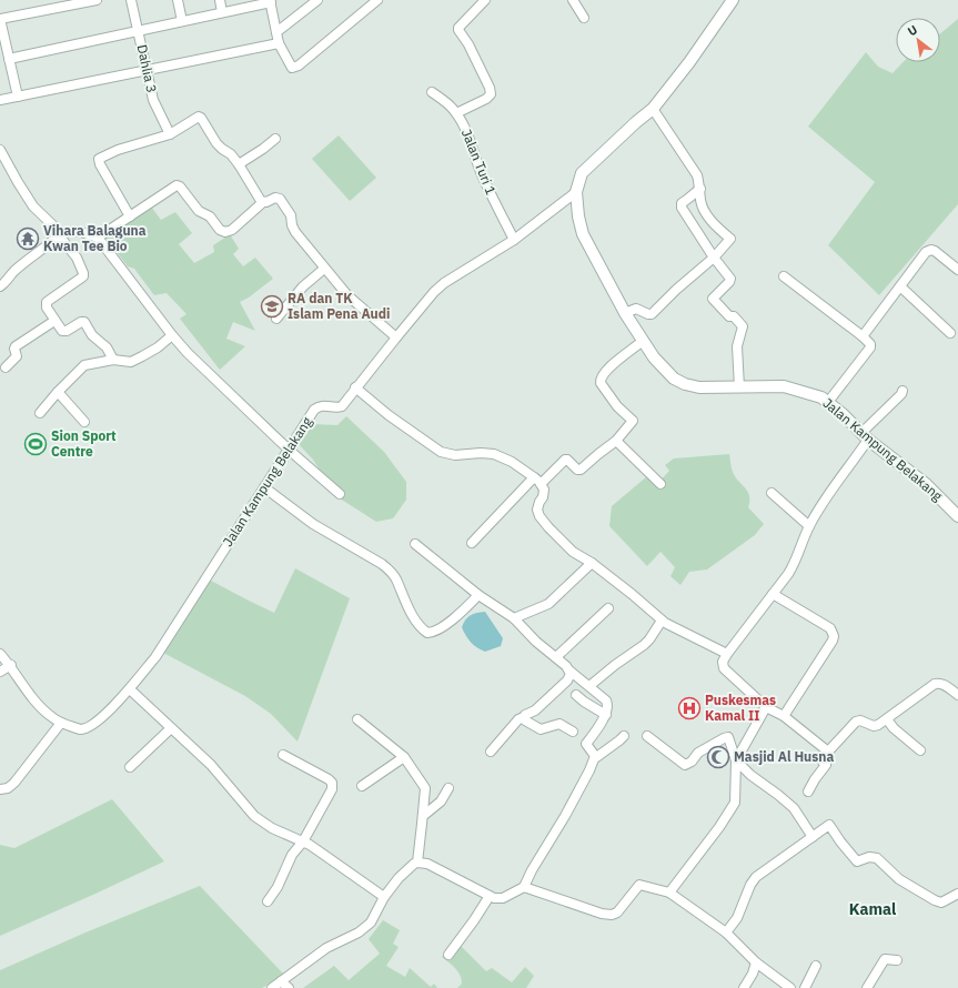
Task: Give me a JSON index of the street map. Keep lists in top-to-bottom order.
{
  "streets": {
    "street": ["Dahlia 3", "Jalan Turi 1", "Jalan Kampung Belakang"]
  },
  "crossings": [
    ["Jalan Turi 1", "Jalan Kampung Belakang"]
  ],
  "districts": ["Kamal"],
  "places": {
    "temple": ["Vihara Balaguna Kwan Tee Bio"],
    "school or university": ["RA dan TK Islam Pena Audi"],
    "sports": ["Sion Sport Centre"],
    "hospital": ["Puskesmas Kamal II"],
    "mosque": ["Masjid Al Husna"]
  },
  "north": "top left"
}
